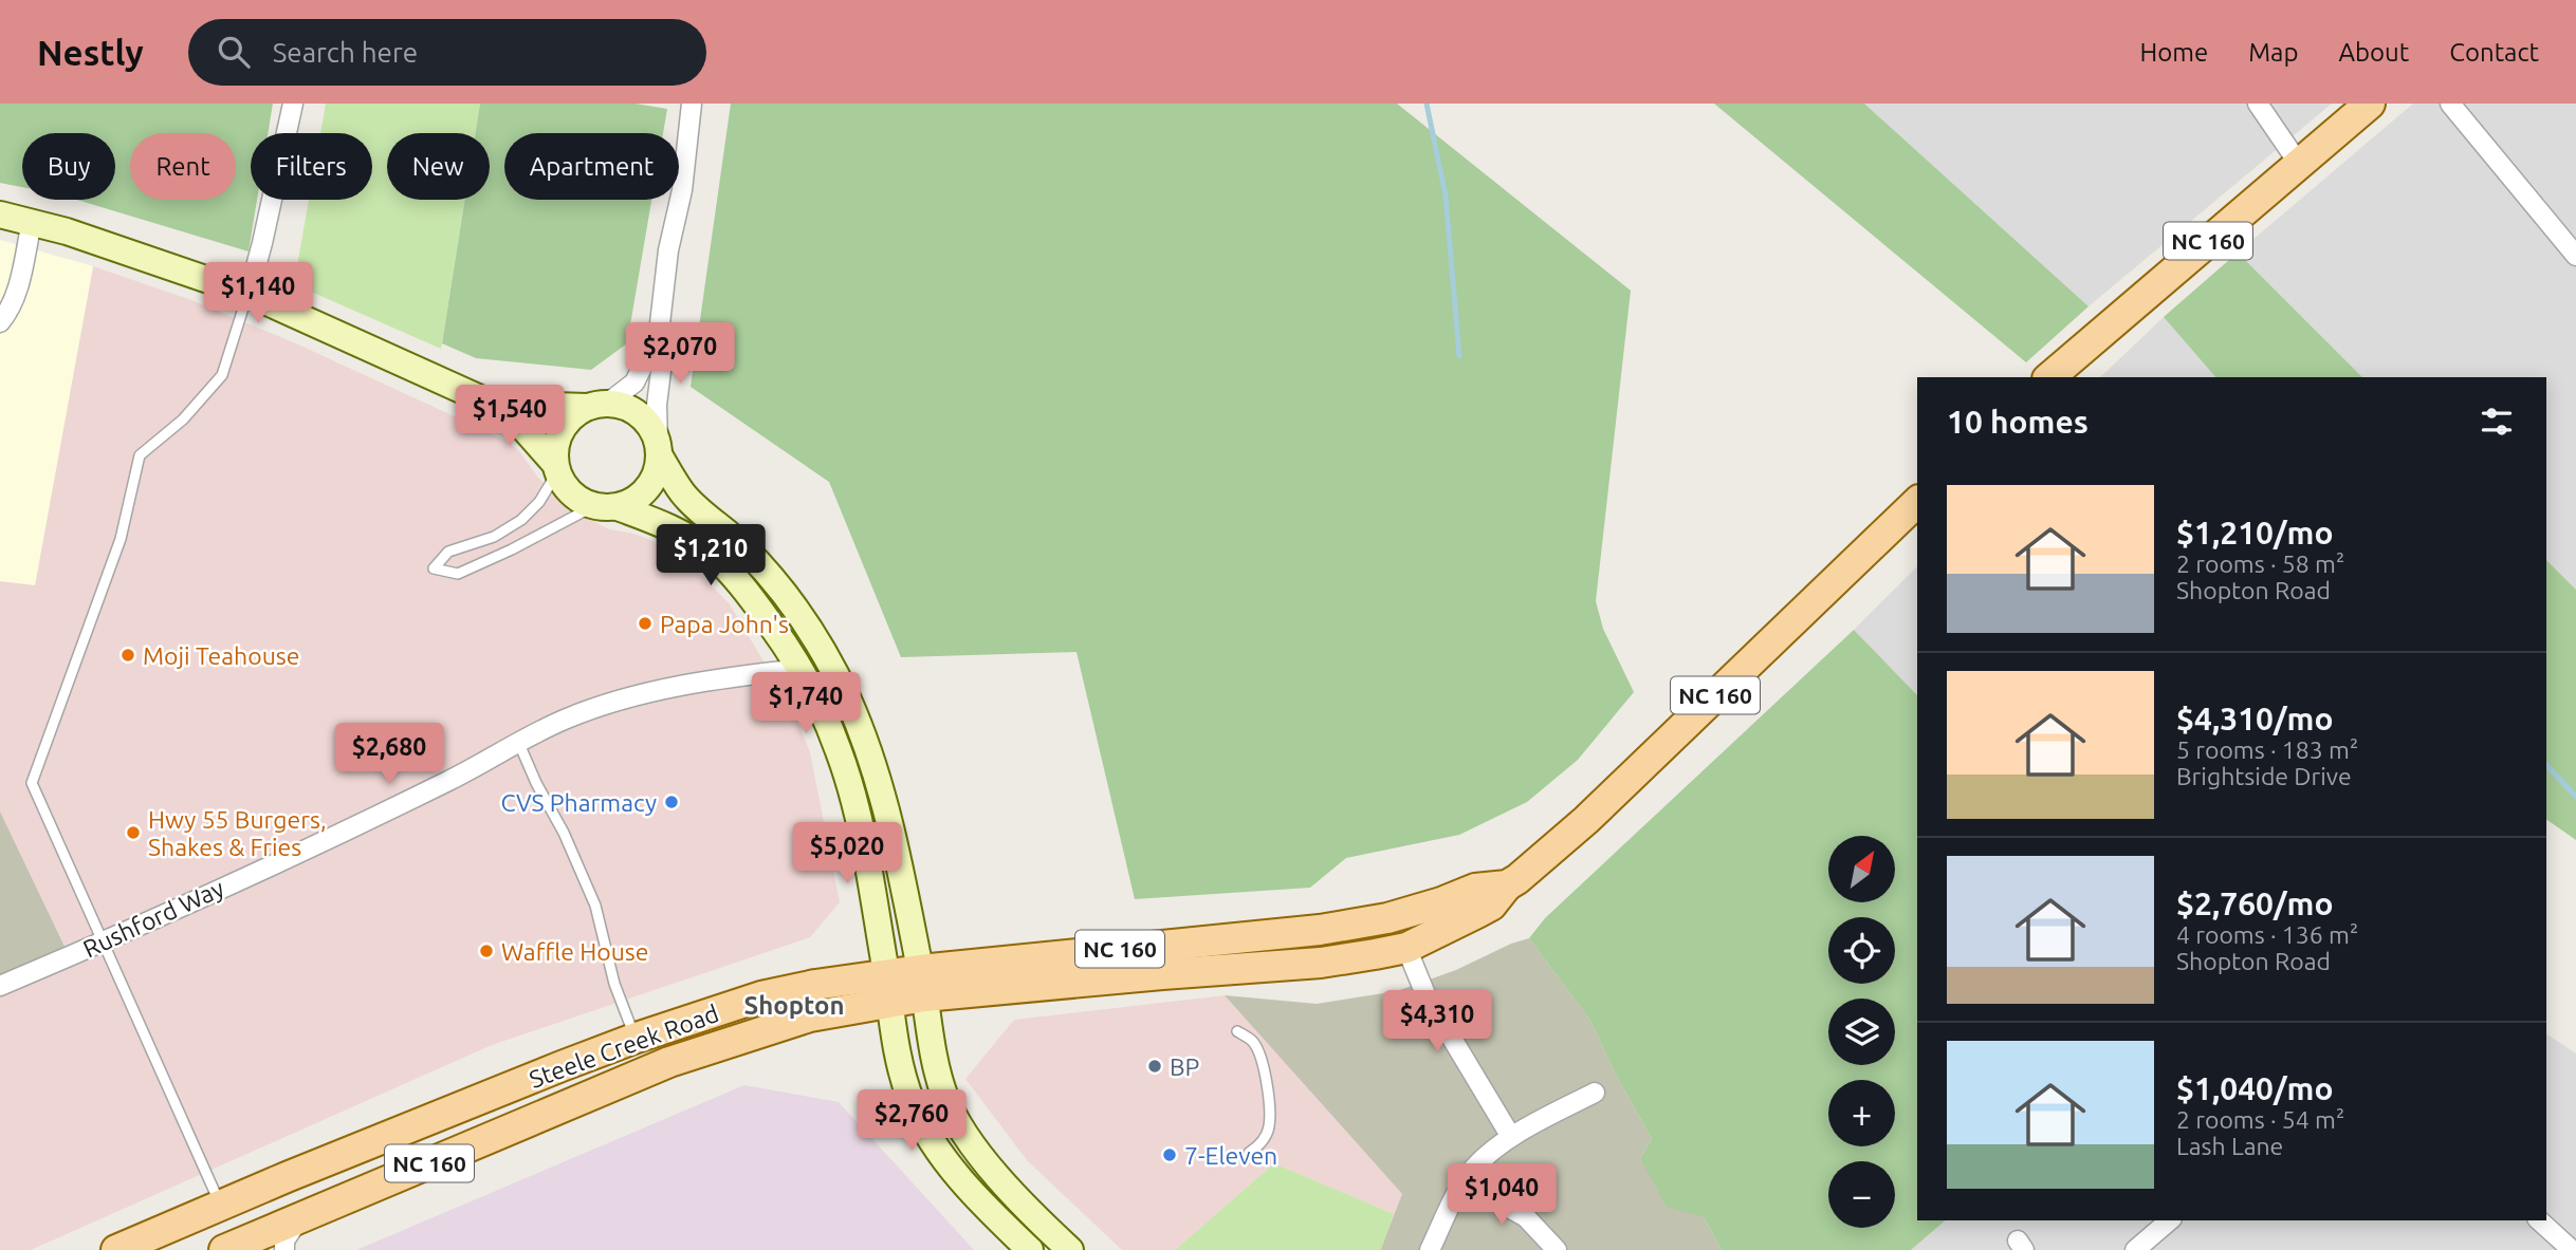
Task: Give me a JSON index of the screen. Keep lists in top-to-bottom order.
{
  "streets": {
    "main road": ["NC 160", "Steele Creek Road"],
    "street": ["Rushford Way"]
  },
  "districts": ["Shopton"],
  "places": [
    "Papa John's",
    "Moji Teahouse",
    "CVS Pharmacy",
    "Hwy 55 Burgers, Shakes & Fries",
    "Waffle House",
    "BP",
    "7-Eleven"
  ],
  "north": "top right",
  "page": {
    "header": "Nestly",
    "search": "Search here",
    "nav": [
      "Home",
      "Map",
      "About",
      "Contact"
    ],
    "chip": [
      "Buy",
      "Rent",
      "Filters",
      "New",
      "Apartment"
    ],
    "price": [
      "$1,140",
      "$2,070",
      "$1,540",
      "$1,210",
      "$1,740",
      "$2,680",
      "$5,020",
      "$4,310",
      "$2,760",
      "$1,040"
    ],
    "heading": "10 homes",
    "list": [
      {
        "name": "$1,210/mo",
        "note": "2 rooms · 58 m² · Shopton Road"
      },
      {
        "name": "$4,310/mo",
        "note": "5 rooms · 183 m² · Brightside Drive"
      },
      {
        "name": "$2,760/mo",
        "note": "4 rooms · 136 m² · Shopton Road"
      },
      {
        "name": "$1,040/mo",
        "note": "2 rooms · 54 m² · Lash Lane"
      }
    ],
    "map_buttons": ["+", "−"]
  }
}
